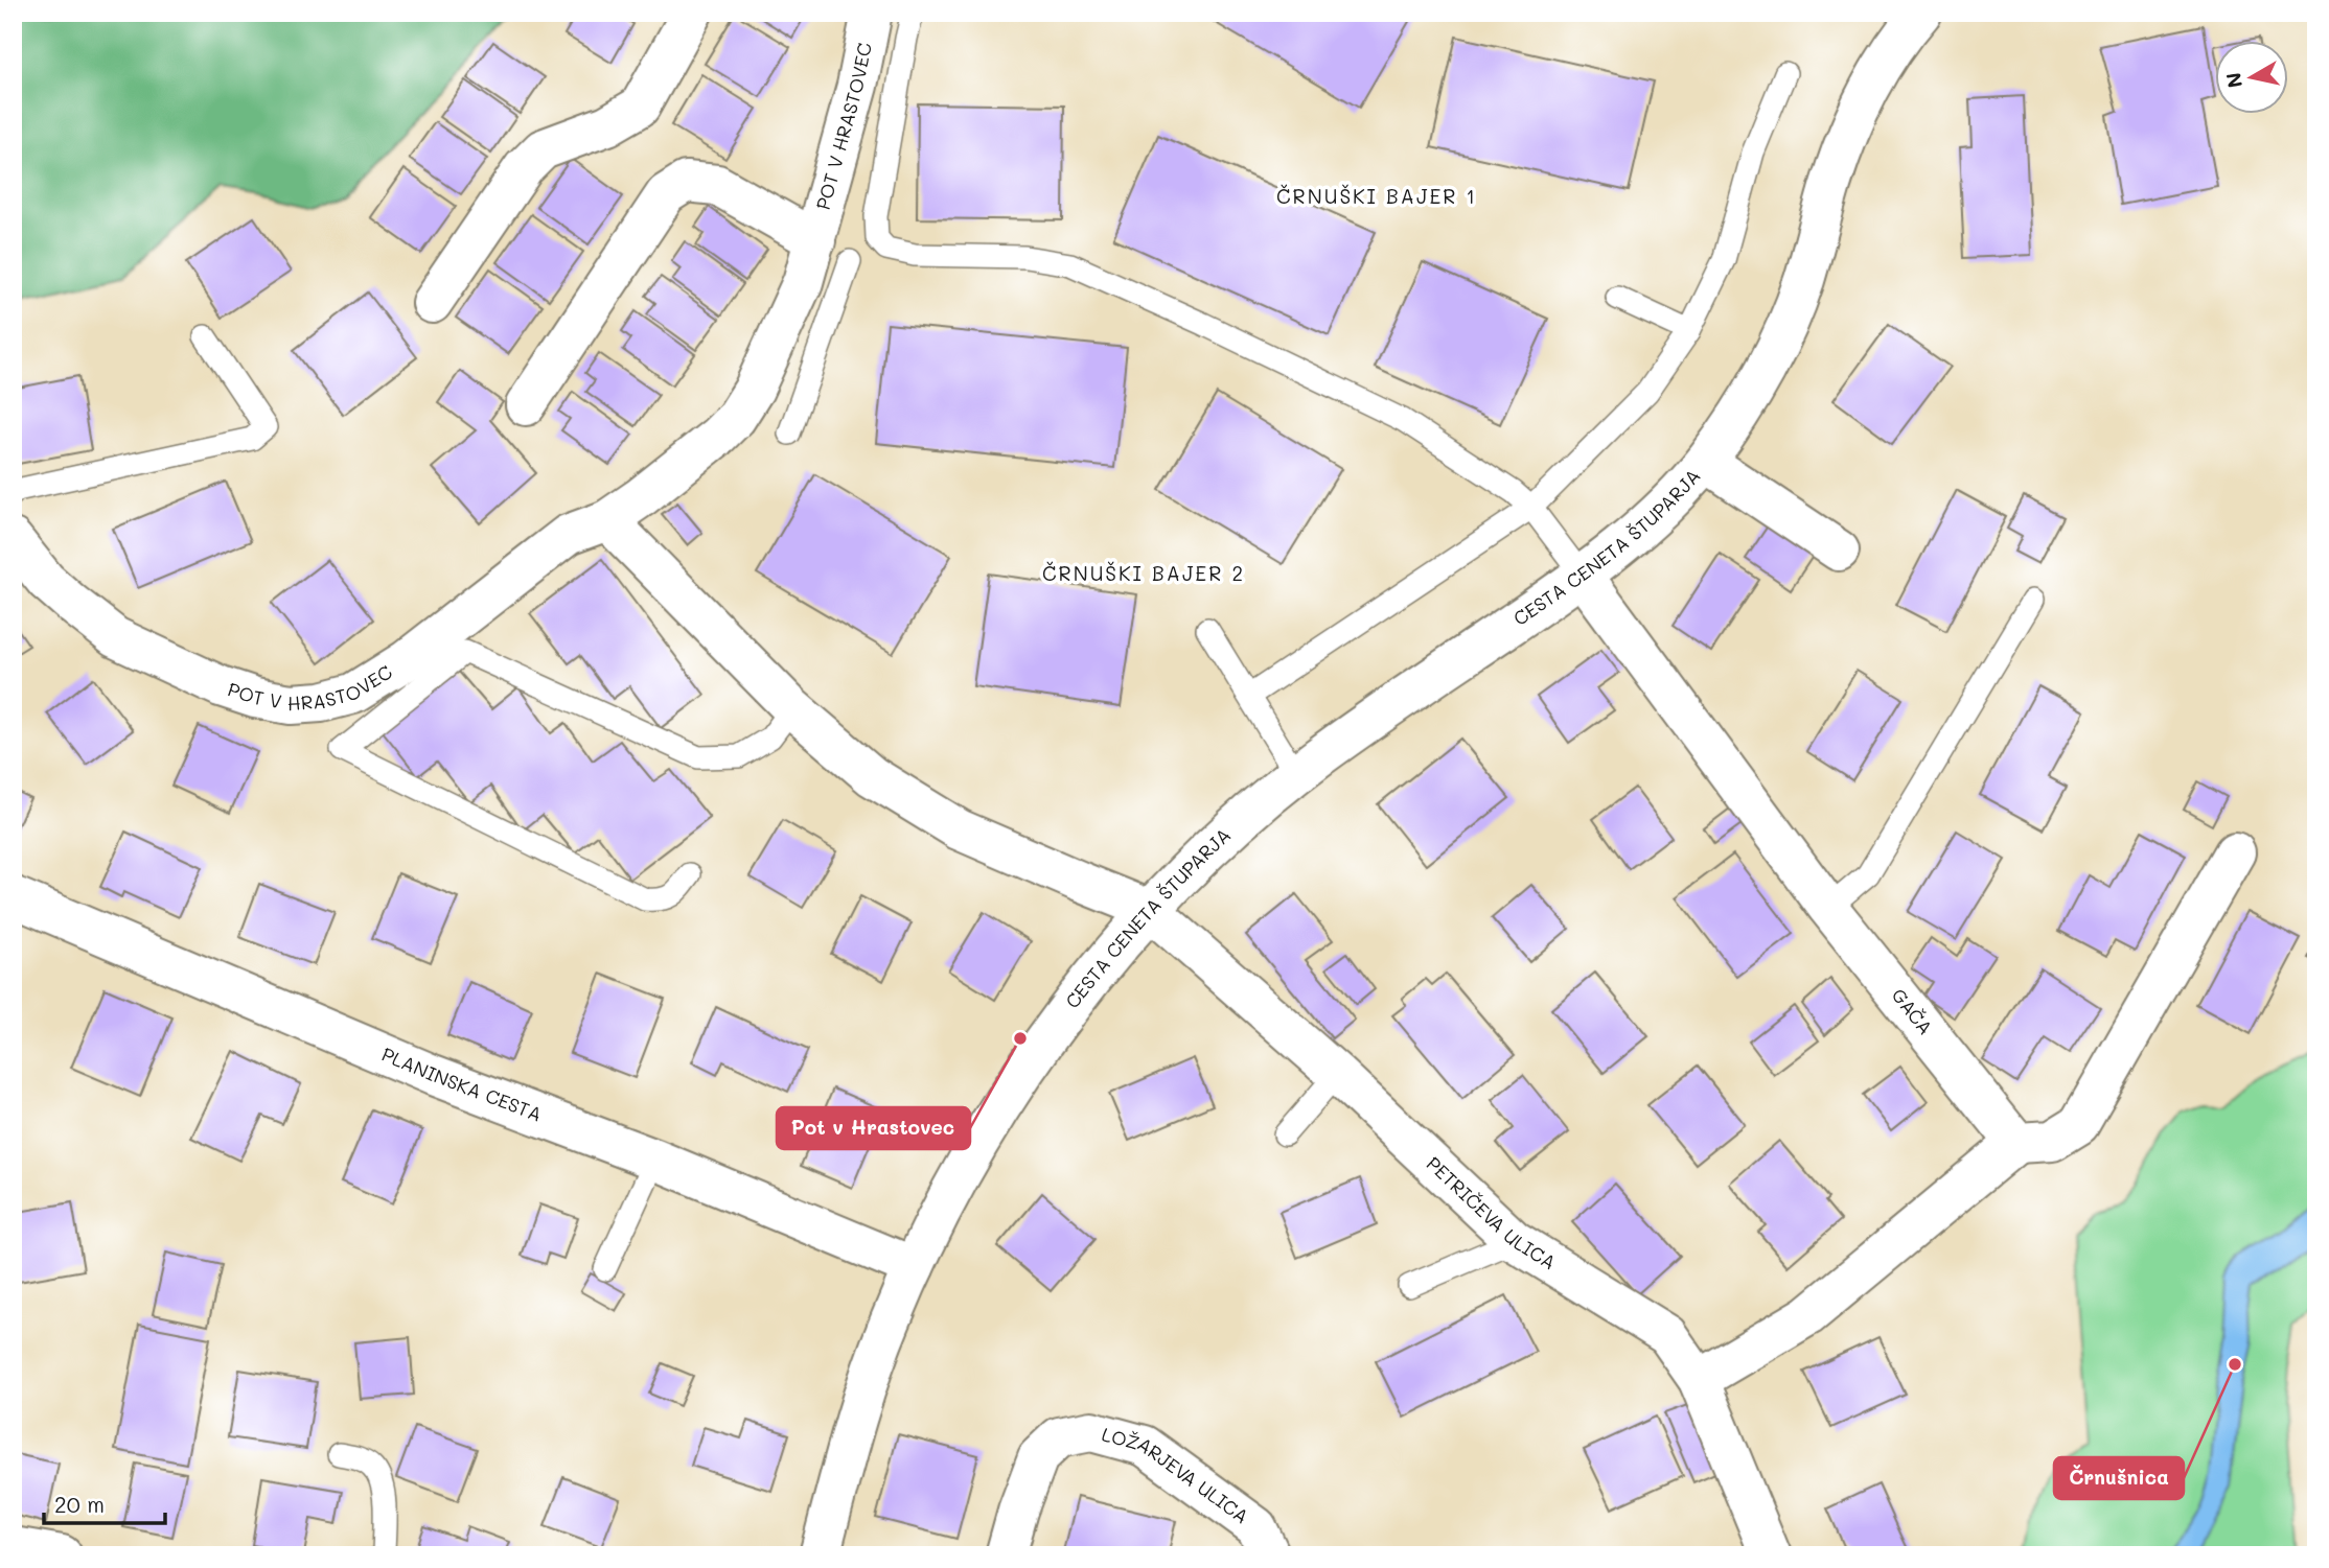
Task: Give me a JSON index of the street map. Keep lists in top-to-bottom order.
{
  "streets": {
    "street": [
      "POT V HRASTOVEC",
      "CESTA CENETA ŠTUPARJA",
      "GAČA",
      "PLANINSKA CESTA",
      "PETRIČEVA ULICA",
      "LOŽARJEVA ULICA"
    ]
  },
  "crossings": [
    ["CESTA CENETA ŠTUPARJA", "GAČA"],
    ["CESTA CENETA ŠTUPARJA", "PLANINSKA CESTA"],
    ["CESTA CENETA ŠTUPARJA", "PETRIČEVA ULICA"]
  ],
  "districts": ["ČRNUŠKI BAJER 1", "ČRNUŠKI BAJER 2"],
  "places": ["Pot v Hrastovec", "Črnušnica"],
  "scale_bar": "20 m",
  "north": "left"
}
